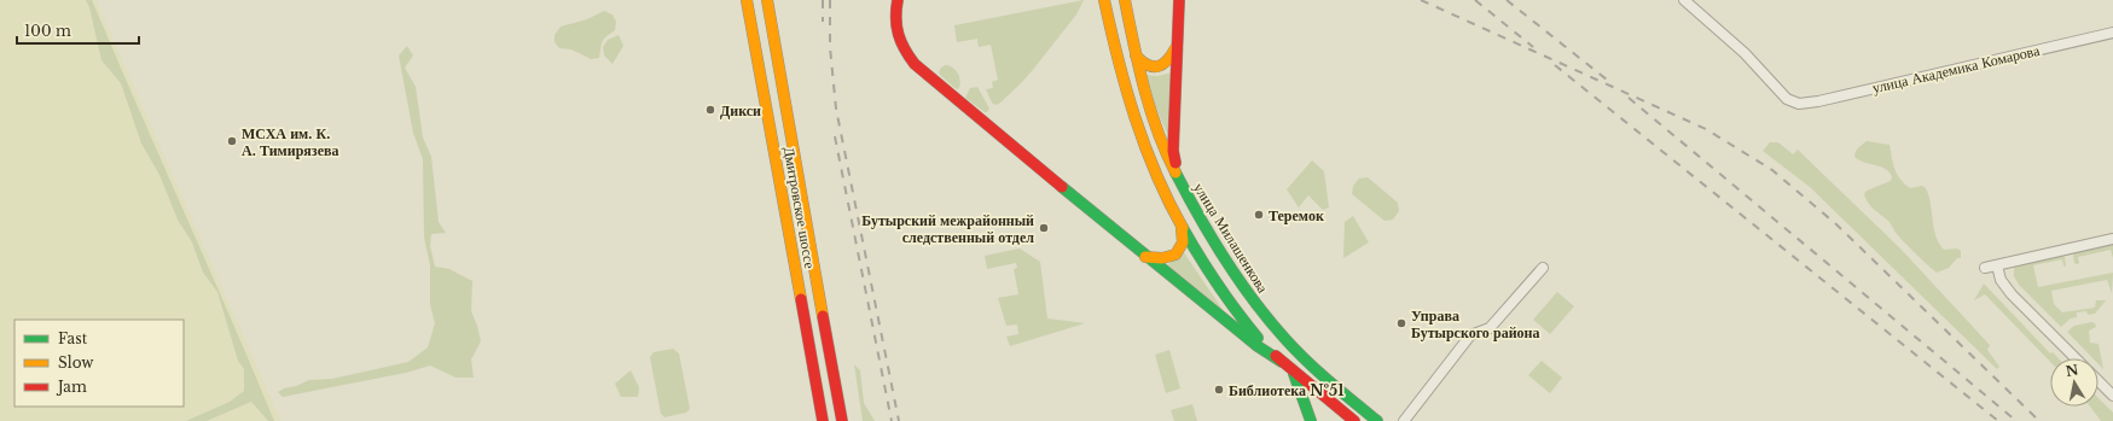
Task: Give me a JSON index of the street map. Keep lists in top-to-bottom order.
{
  "streets": {
    "main road": ["Дмитровское шоссе", "улица Милашенкова"],
    "street": ["улица Академика Комарова"]
  },
  "places": [
    "Дикси",
    "МСХА им. К. А. Тимирязева",
    "Теремок",
    "Бутырский межрайонный следственный отдел",
    "Управа Бутырского района",
    "Библиотека №51"
  ],
  "legend": ["Fast", "Slow", "Jam"],
  "scale_bar": "100 m",
  "north": "top"
}
